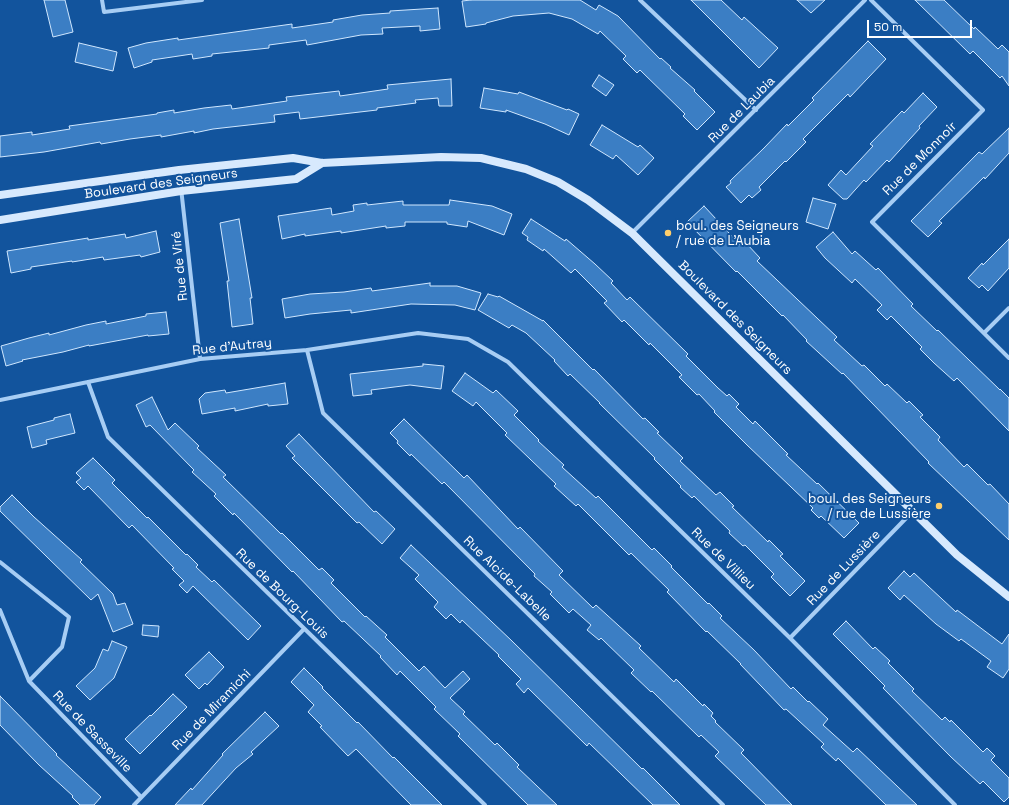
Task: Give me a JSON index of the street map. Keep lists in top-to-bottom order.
{
  "streets": {
    "street": [
      "Rue de Laubia",
      "Rue de Monnoir",
      "Boulevard des Seigneurs",
      "Rue de Viré",
      "Rue d'Autray",
      "Rue de Villieu",
      "Rue de Lussière",
      "Rue Alcide-Labelle",
      "Rue de Bourg-Louis",
      "Rue de Miramichi",
      "Rue de Sasseville"
    ]
  },
  "crossings": [
    ["Rue de Laubia", "Boulevard des Seigneurs"],
    ["Boulevard des Seigneurs", "Rue de Viré"],
    ["Boulevard des Seigneurs", "Rue de Lussière"],
    ["Rue de Viré", "Rue d'Autray"],
    ["Rue d'Autray", "Rue de Villieu"],
    ["Rue d'Autray", "Rue Alcide-Labelle"],
    ["Rue d'Autray", "Rue de Bourg-Louis"],
    ["Rue de Villieu", "Rue de Lussière"],
    ["Rue de Bourg-Louis", "Rue de Miramichi"],
    ["Rue de Miramichi", "Rue de Sasseville"]
  ],
  "places": ["boul. des Seigneurs / rue de L'Aubia", "boul. des Seigneurs / rue de Lussière"],
  "scale_bar": "50 m"
}
